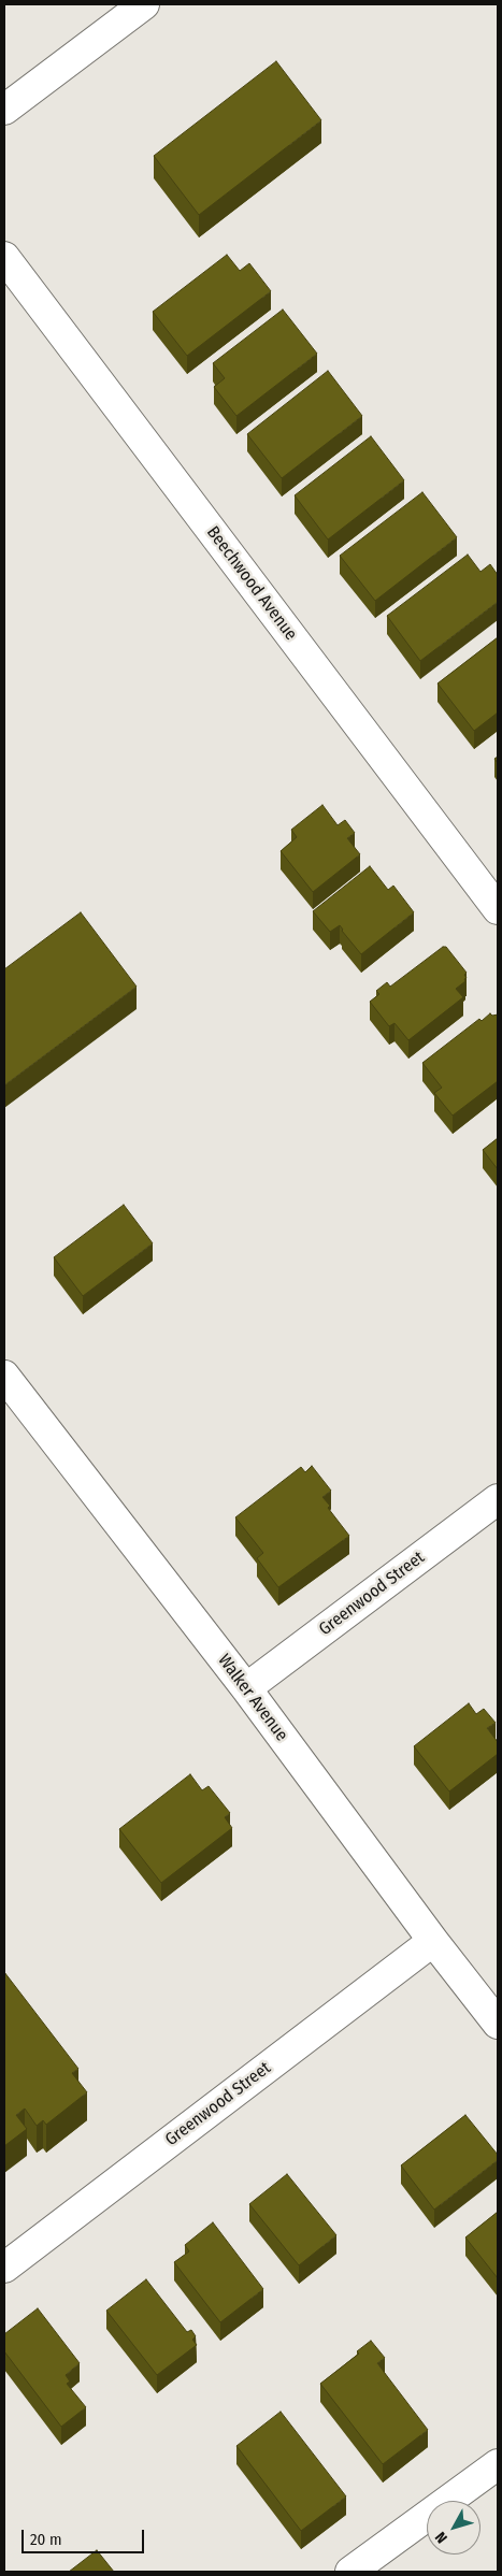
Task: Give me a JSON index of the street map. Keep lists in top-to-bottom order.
{
  "streets": {
    "street": ["Beechwood Avenue", "Greenwood Street", "Walker Avenue"]
  },
  "crossings": [
    ["Greenwood Street", "Walker Avenue"]
  ],
  "scale_bar": "20 m",
  "north": "bottom left"
}
